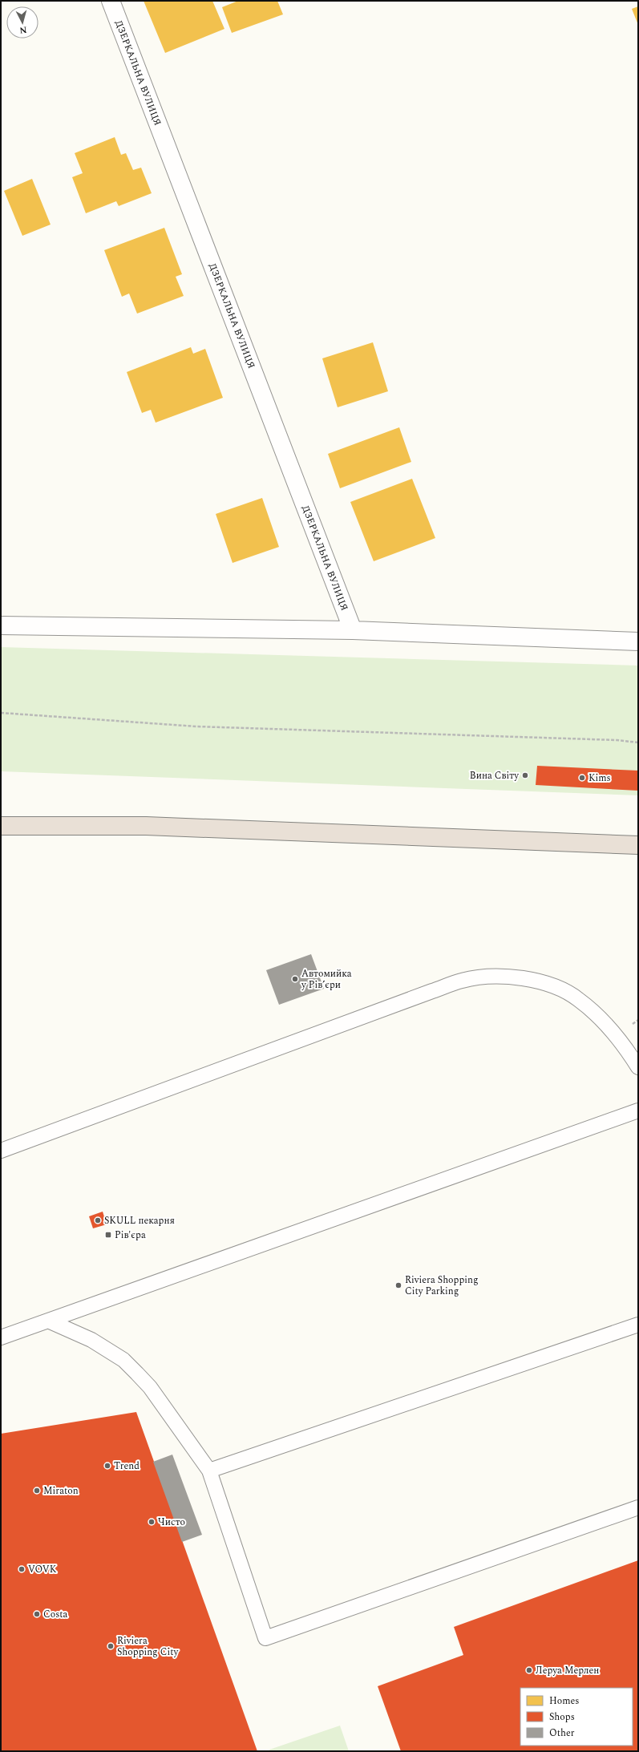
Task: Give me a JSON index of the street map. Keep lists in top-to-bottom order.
{
  "streets": {
    "street": ["ДЗЕРКАЛЬНА ВУЛИЦЯ"]
  },
  "places": {
    "other": [
      "Вина Світу",
      "Kims",
      "Автомийка у Рівʼєри",
      "SKULL пекарня",
      "Riviera Shopping City Parking",
      "Trend",
      "Miraton",
      "Чисто",
      "VOVK",
      "Costa",
      "Riviera Shopping City",
      "Леруа Мерлен"
    ],
    "transit": ["Рів'єра"]
  },
  "legend": ["Homes", "Shops", "Other"],
  "north": "bottom"
}
